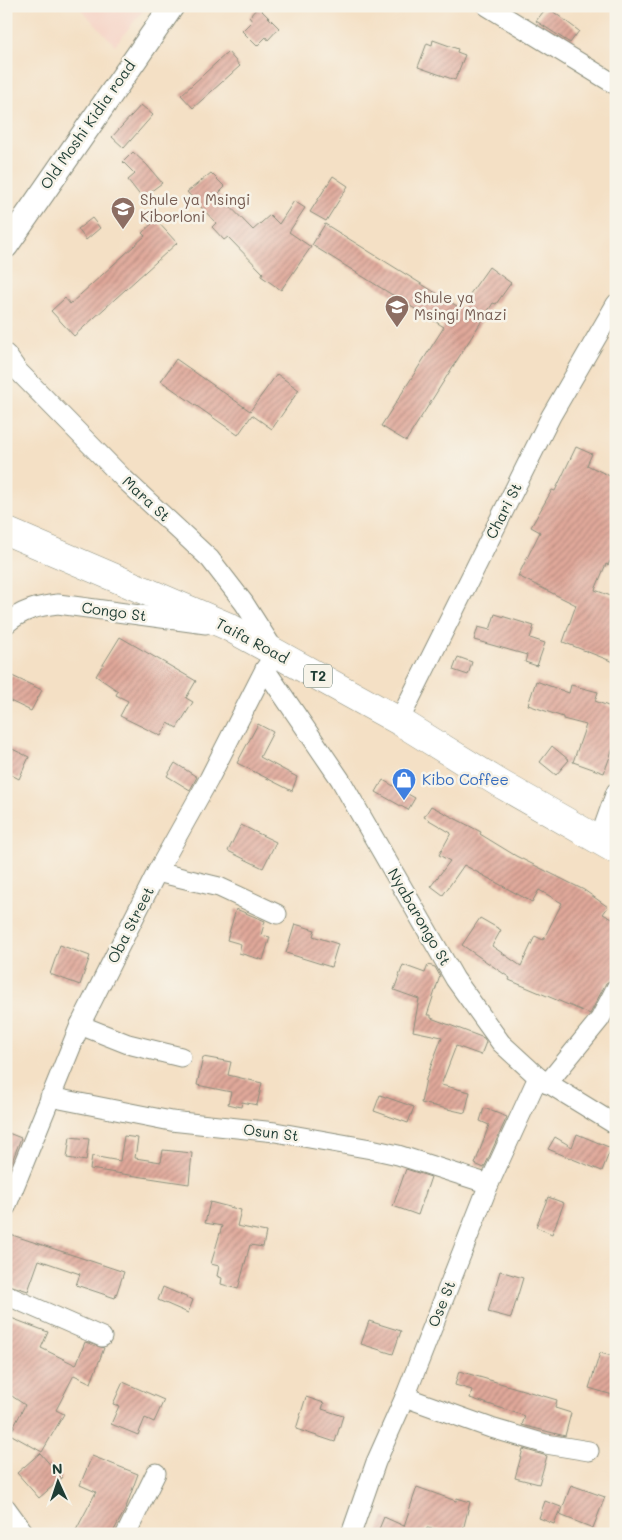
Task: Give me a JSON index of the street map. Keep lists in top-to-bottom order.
{
  "streets": {
    "highway": ["Taifa Road", "T2"],
    "street": [
      "Old Moshi Kidia road",
      "Mara St",
      "Chari St",
      "Congo St",
      "Nyabarongo St",
      "Oba Street",
      "Osun St",
      "Ose St"
    ]
  },
  "crossings": [
    ["Mara St", "Taifa Road"],
    ["Mara St", "Nyabarongo St"],
    ["Mara St", "Oba Street"],
    ["Chari St", "Taifa Road"],
    ["Congo St", "Taifa Road"],
    ["Taifa Road", "Nyabarongo St"],
    ["Taifa Road", "Oba Street"],
    ["Nyabarongo St", "Oba Street"],
    ["Nyabarongo St", "Ose St"],
    ["Oba Street", "Osun St"],
    ["Osun St", "Ose St"]
  ],
  "places": {
    "school or university": ["Shule ya Msingi Kiborloni", "Shule ya Msingi Mnazi"],
    "shop": ["Kibo Coffee"]
  },
  "north": "top"
}
